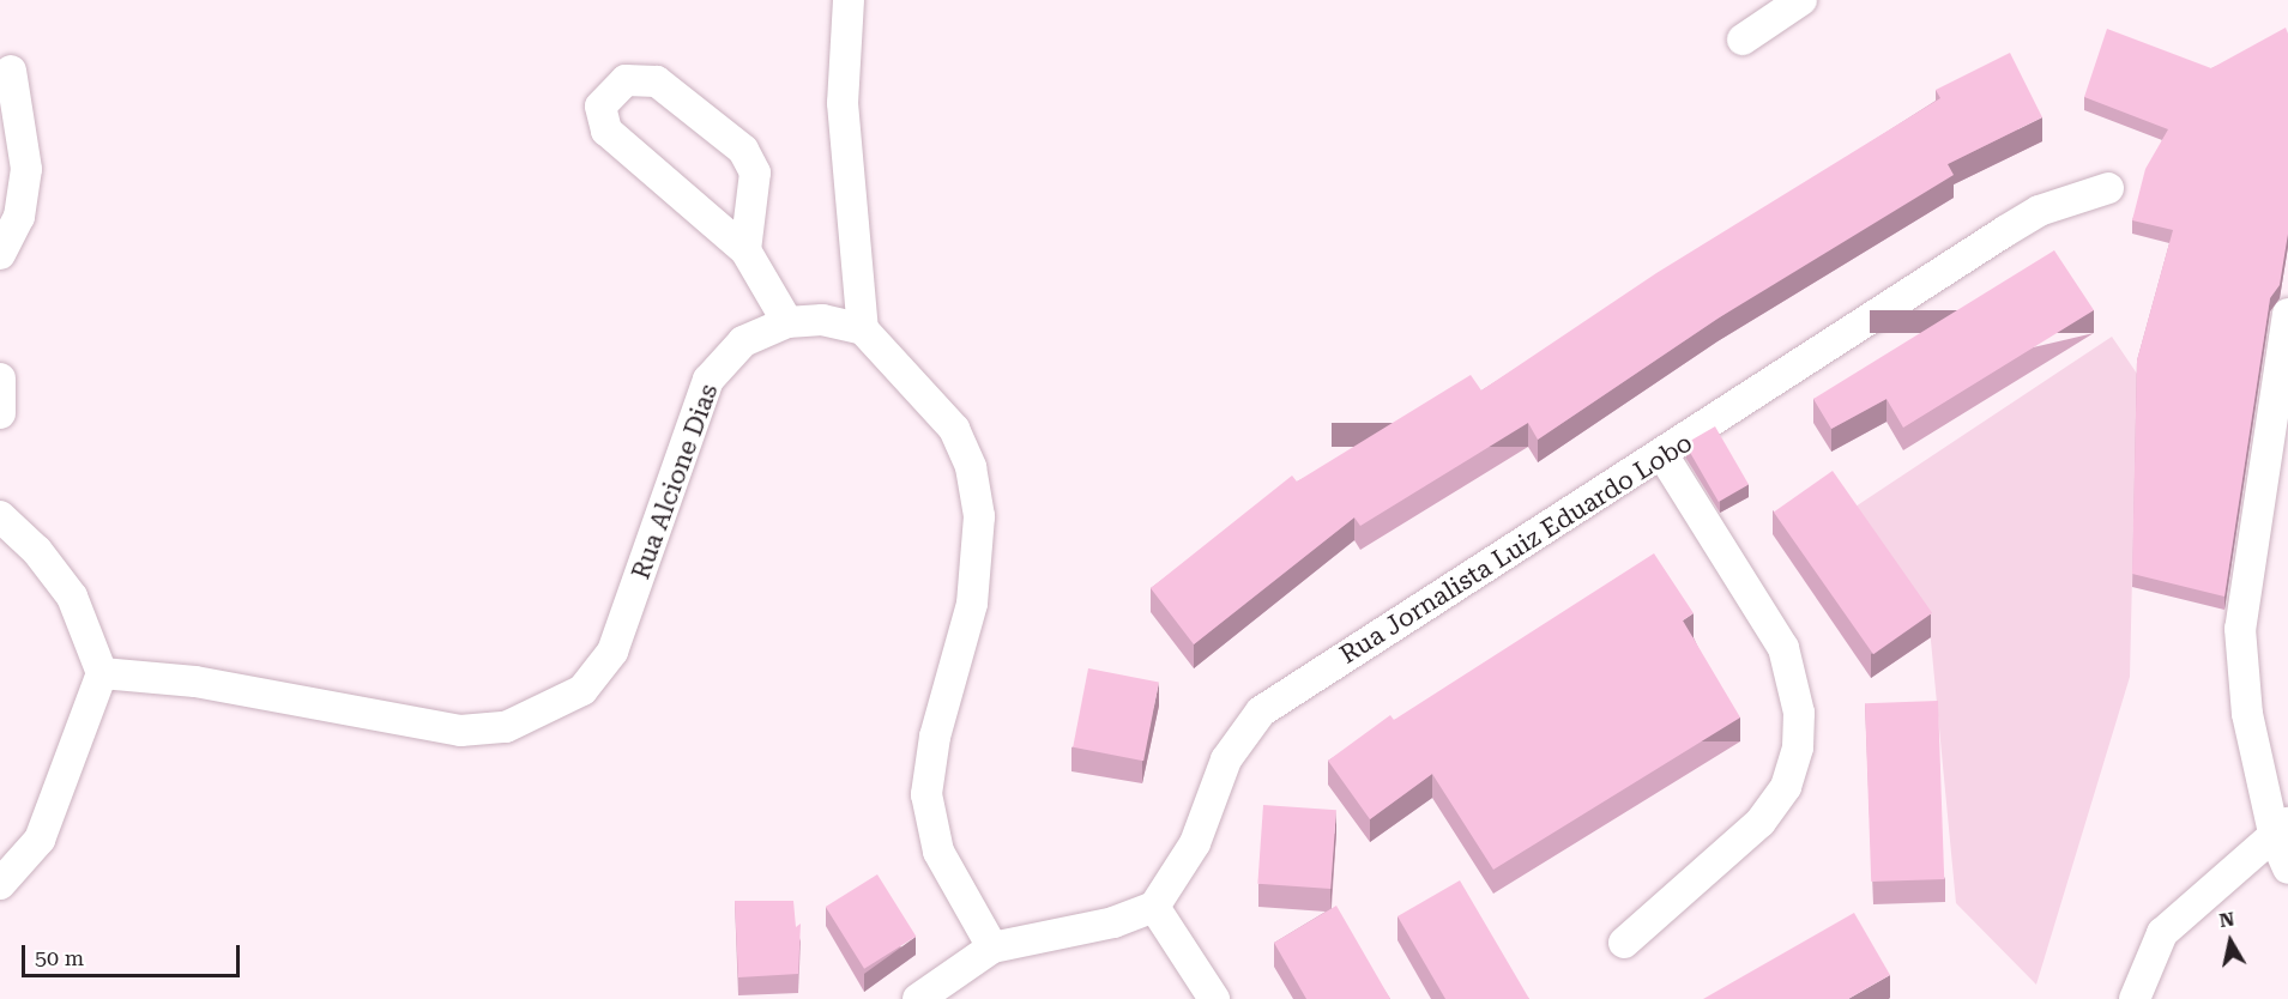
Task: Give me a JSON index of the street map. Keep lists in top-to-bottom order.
{
  "streets": {
    "street": ["Rua Alcione Dias", "Rua Jornalista Luiz Eduardo Lobo"]
  },
  "scale_bar": "50 m",
  "north": "top"
}
